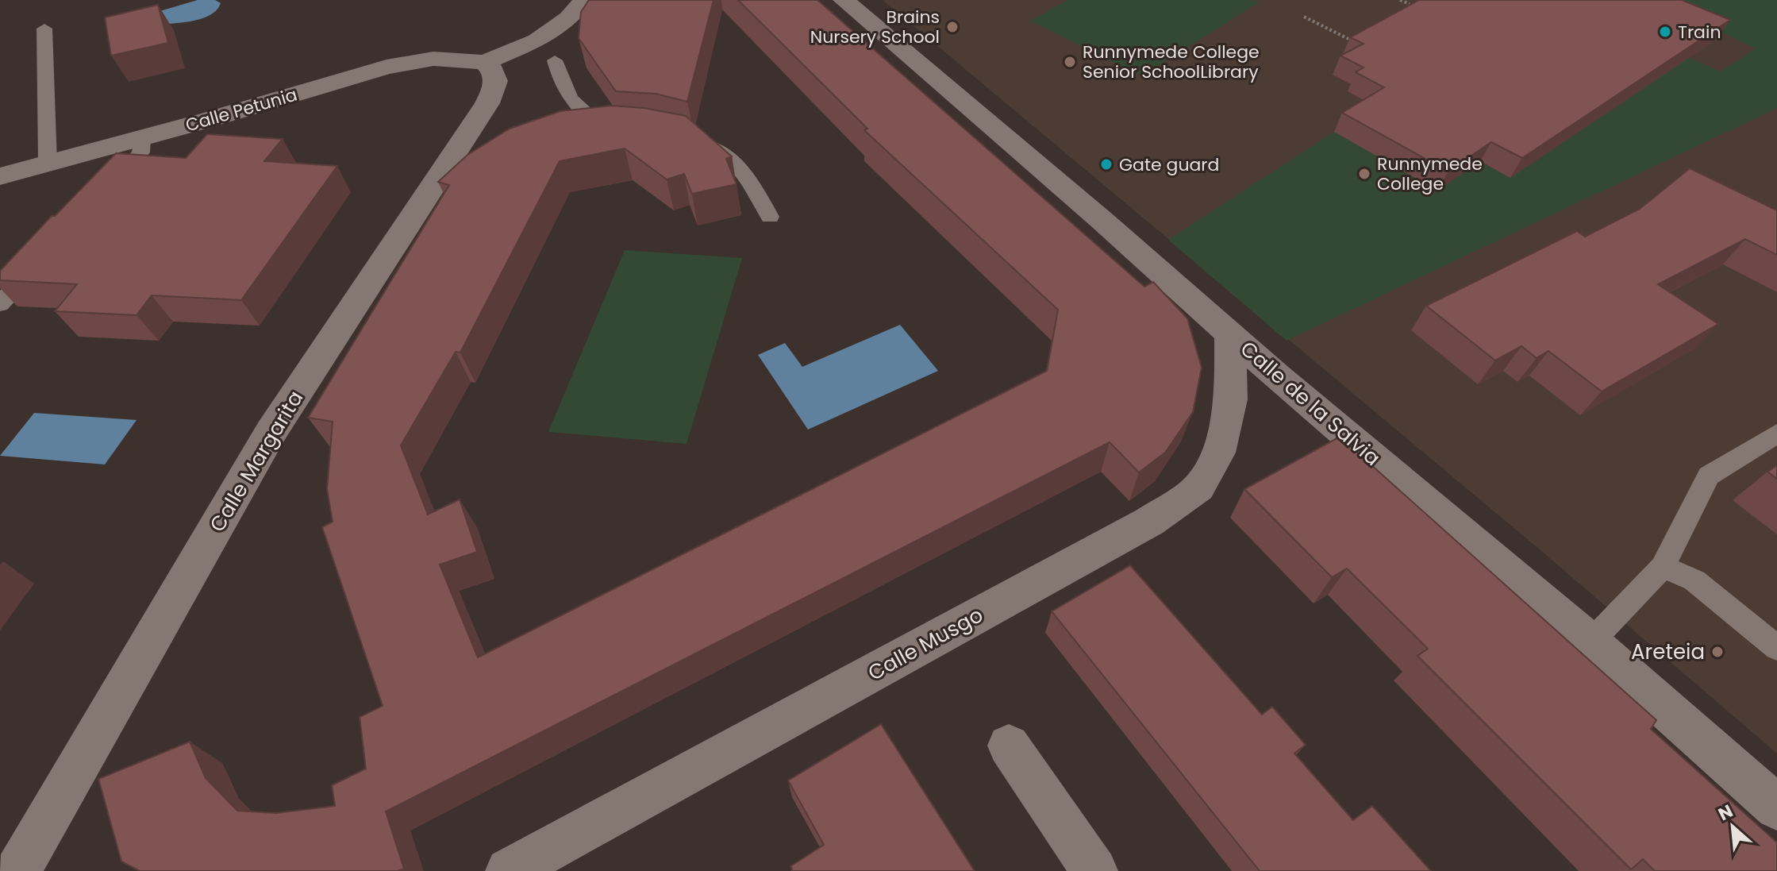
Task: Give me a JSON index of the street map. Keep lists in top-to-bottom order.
{
  "streets": {
    "street": [
      "Calle Petunia",
      "Calle de la Salvia",
      "Calle Margarita",
      "Calle Musgo"
    ]
  },
  "crossings": [
    ["Calle Petunia", "Calle Margarita"],
    ["Calle de la Salvia", "Calle Musgo"]
  ],
  "places": [
    "Brains Nursery School",
    "Train",
    "Runnymede College Senior SchoolLibrary",
    "Gate guard",
    "Runnymede College",
    "Areteia"
  ],
  "north": "top left"
}
